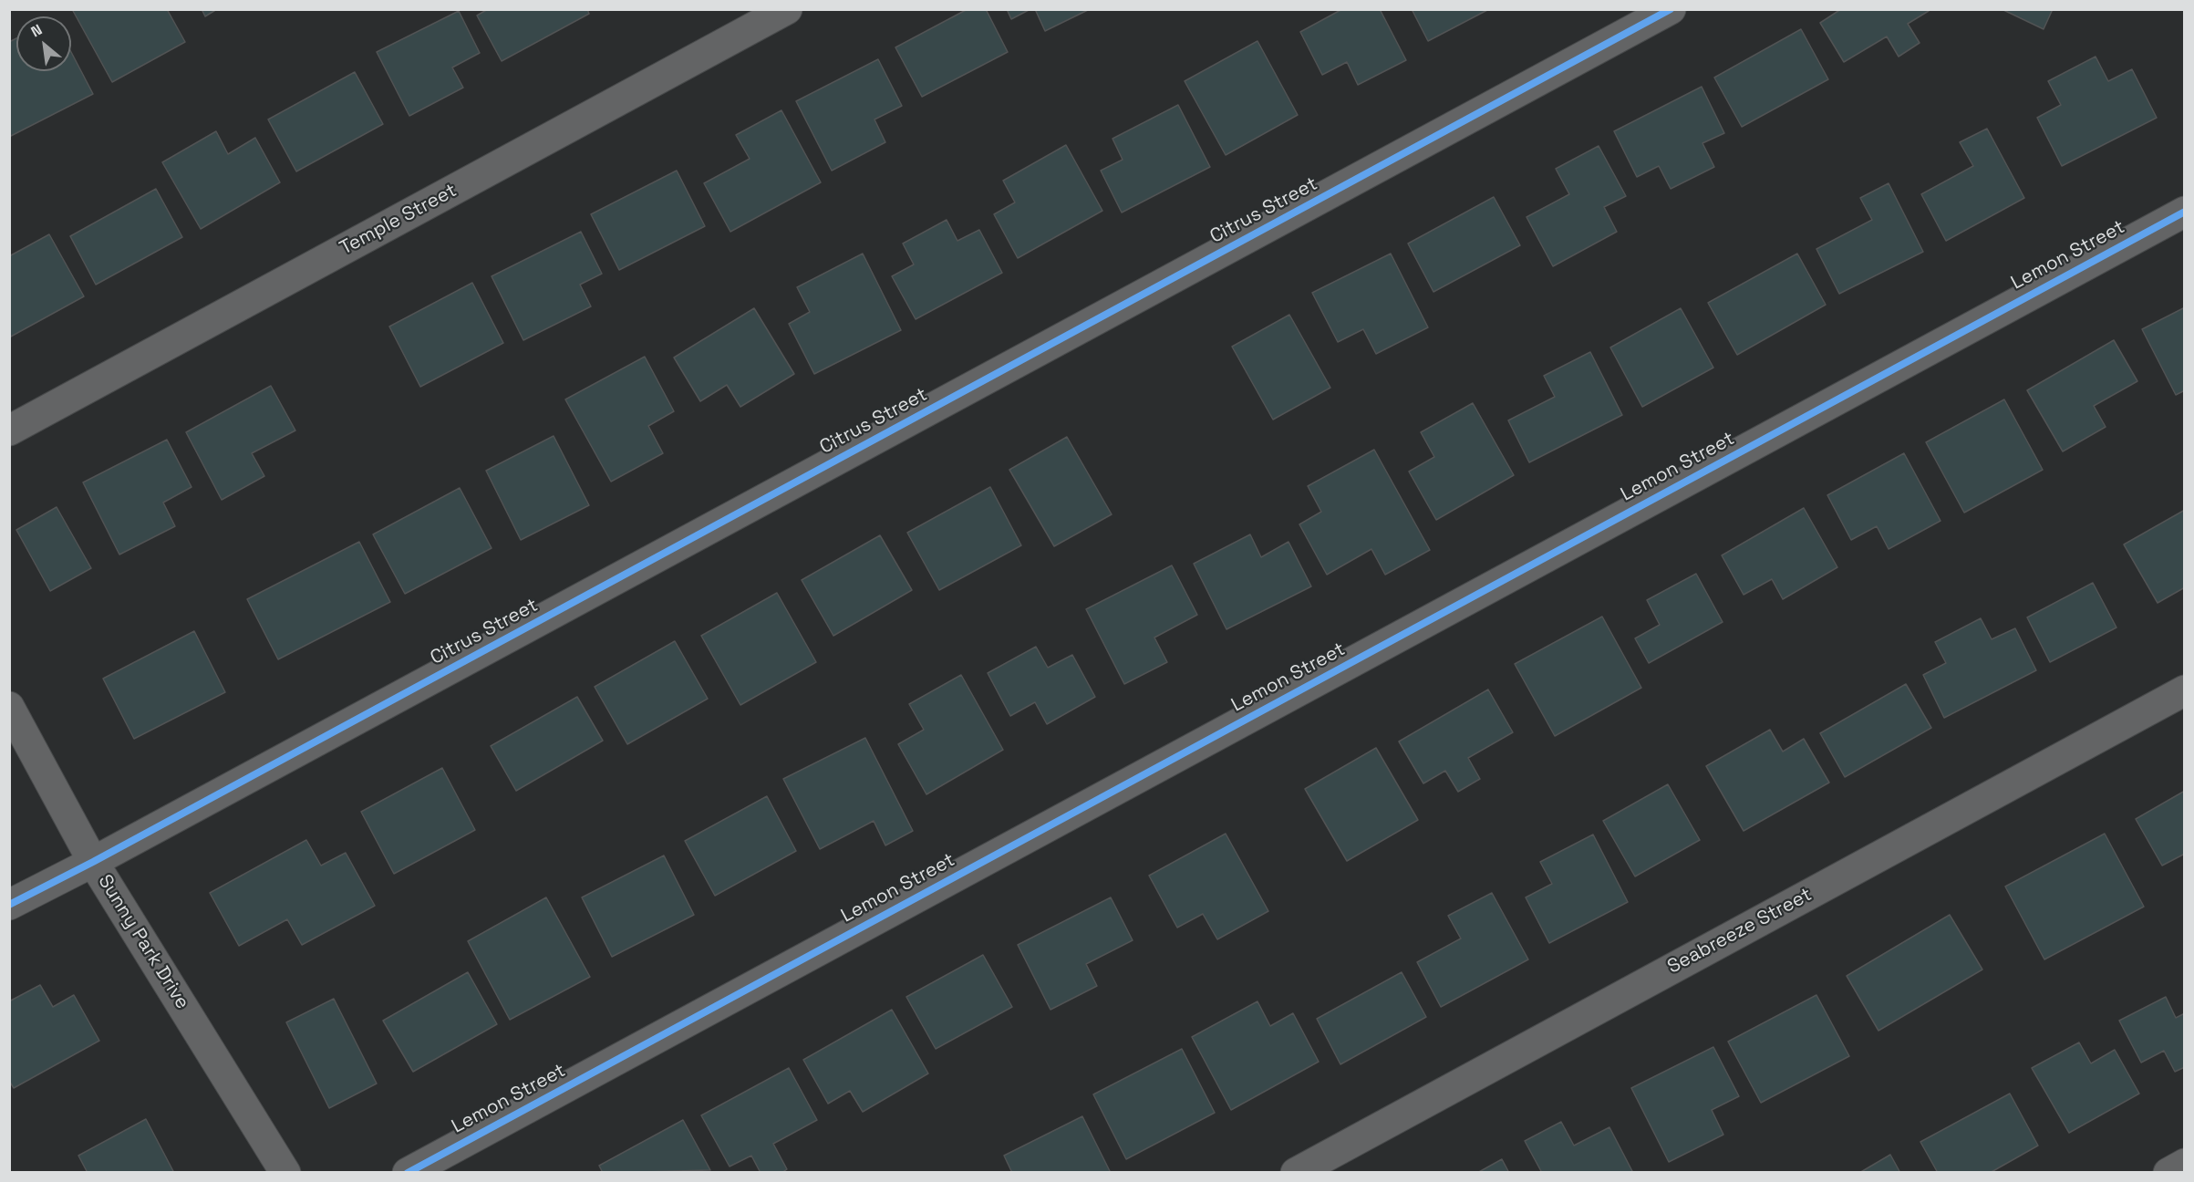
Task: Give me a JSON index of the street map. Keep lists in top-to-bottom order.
{
  "streets": {
    "street": [
      "Citrus Street",
      "Temple Street",
      "Lemon Street",
      "Seabreeze Street",
      "Sunny Park Drive"
    ]
  },
  "crossings": [
    ["Citrus Street", "Sunny Park Drive"]
  ],
  "north": "top left"
}
